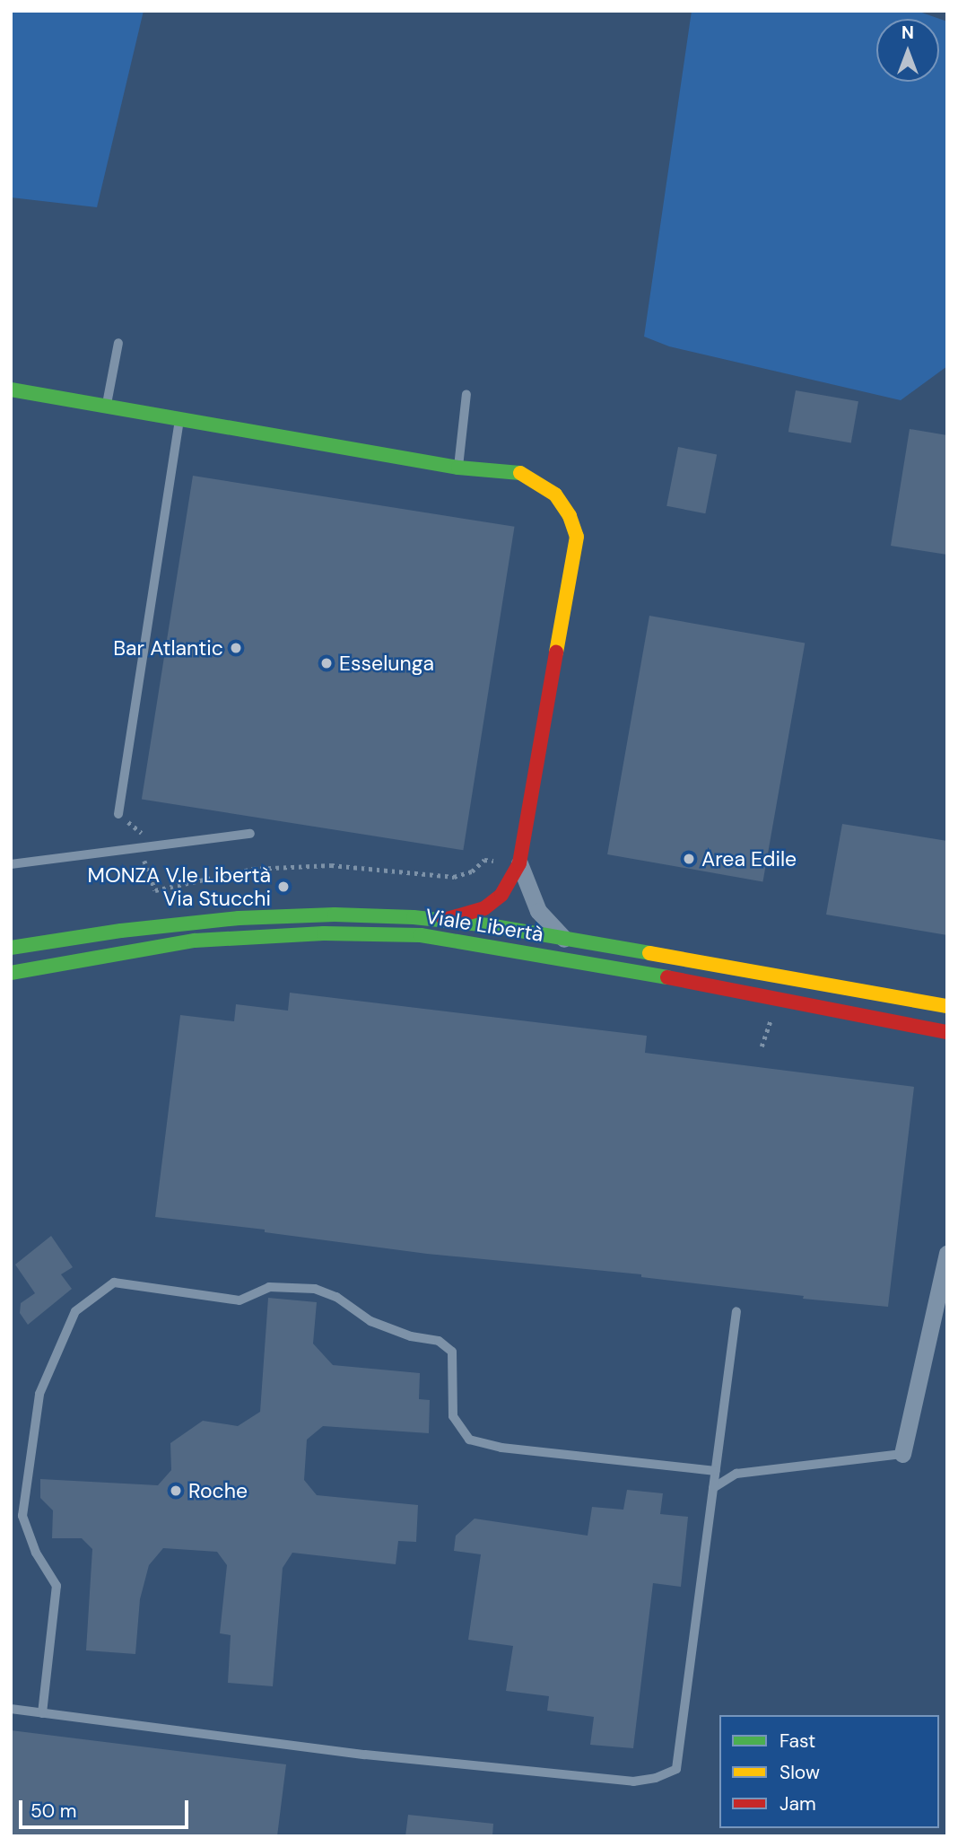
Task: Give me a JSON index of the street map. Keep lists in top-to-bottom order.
{
  "streets": {
    "main road": ["Viale Libertà"]
  },
  "places": [
    "Bar Atlantic",
    "Esselunga",
    "Area Edile",
    "MONZA V.le Libertà Via Stucchi",
    "Roche"
  ],
  "legend": ["Fast", "Slow", "Jam"],
  "scale_bar": "50 m",
  "north": "top"
}
